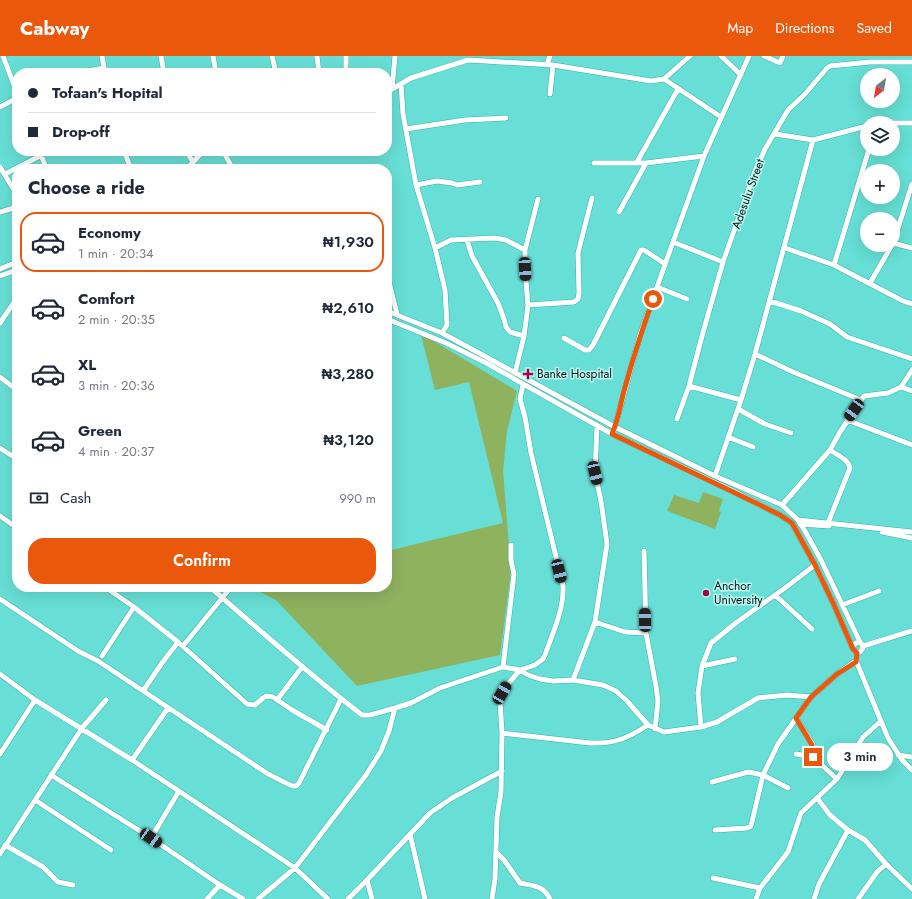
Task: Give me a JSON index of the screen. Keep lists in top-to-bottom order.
{
  "streets": {
    "street": ["Adesulu Street"]
  },
  "places": {
    "health": ["Banke Hospital"],
    "other": ["Anchor University"]
  },
  "north": "bottom left",
  "page": {
    "header": "Cabway",
    "nav": ["Map", "Directions", "Saved"],
    "map_buttons": ["+", "−"],
    "banner": ["Tofaan's Hopital", "Drop-off"],
    "heading": "Choose a ride",
    "list": [
      {
        "name": "Economy",
        "note": "1 min · 20:34",
        "value": "₦1,930"
      },
      {
        "name": "Comfort",
        "note": "2 min · 20:35",
        "value": "₦2,610"
      },
      {
        "name": "XL",
        "note": "3 min · 20:36",
        "value": "₦3,280"
      },
      {
        "name": "Green",
        "note": "4 min · 20:37",
        "value": "₦3,120"
      }
    ],
    "pay": ["Cash", "990 m"],
    "buttons": "Confirm",
    "bubble": "3 min"
  }
}
